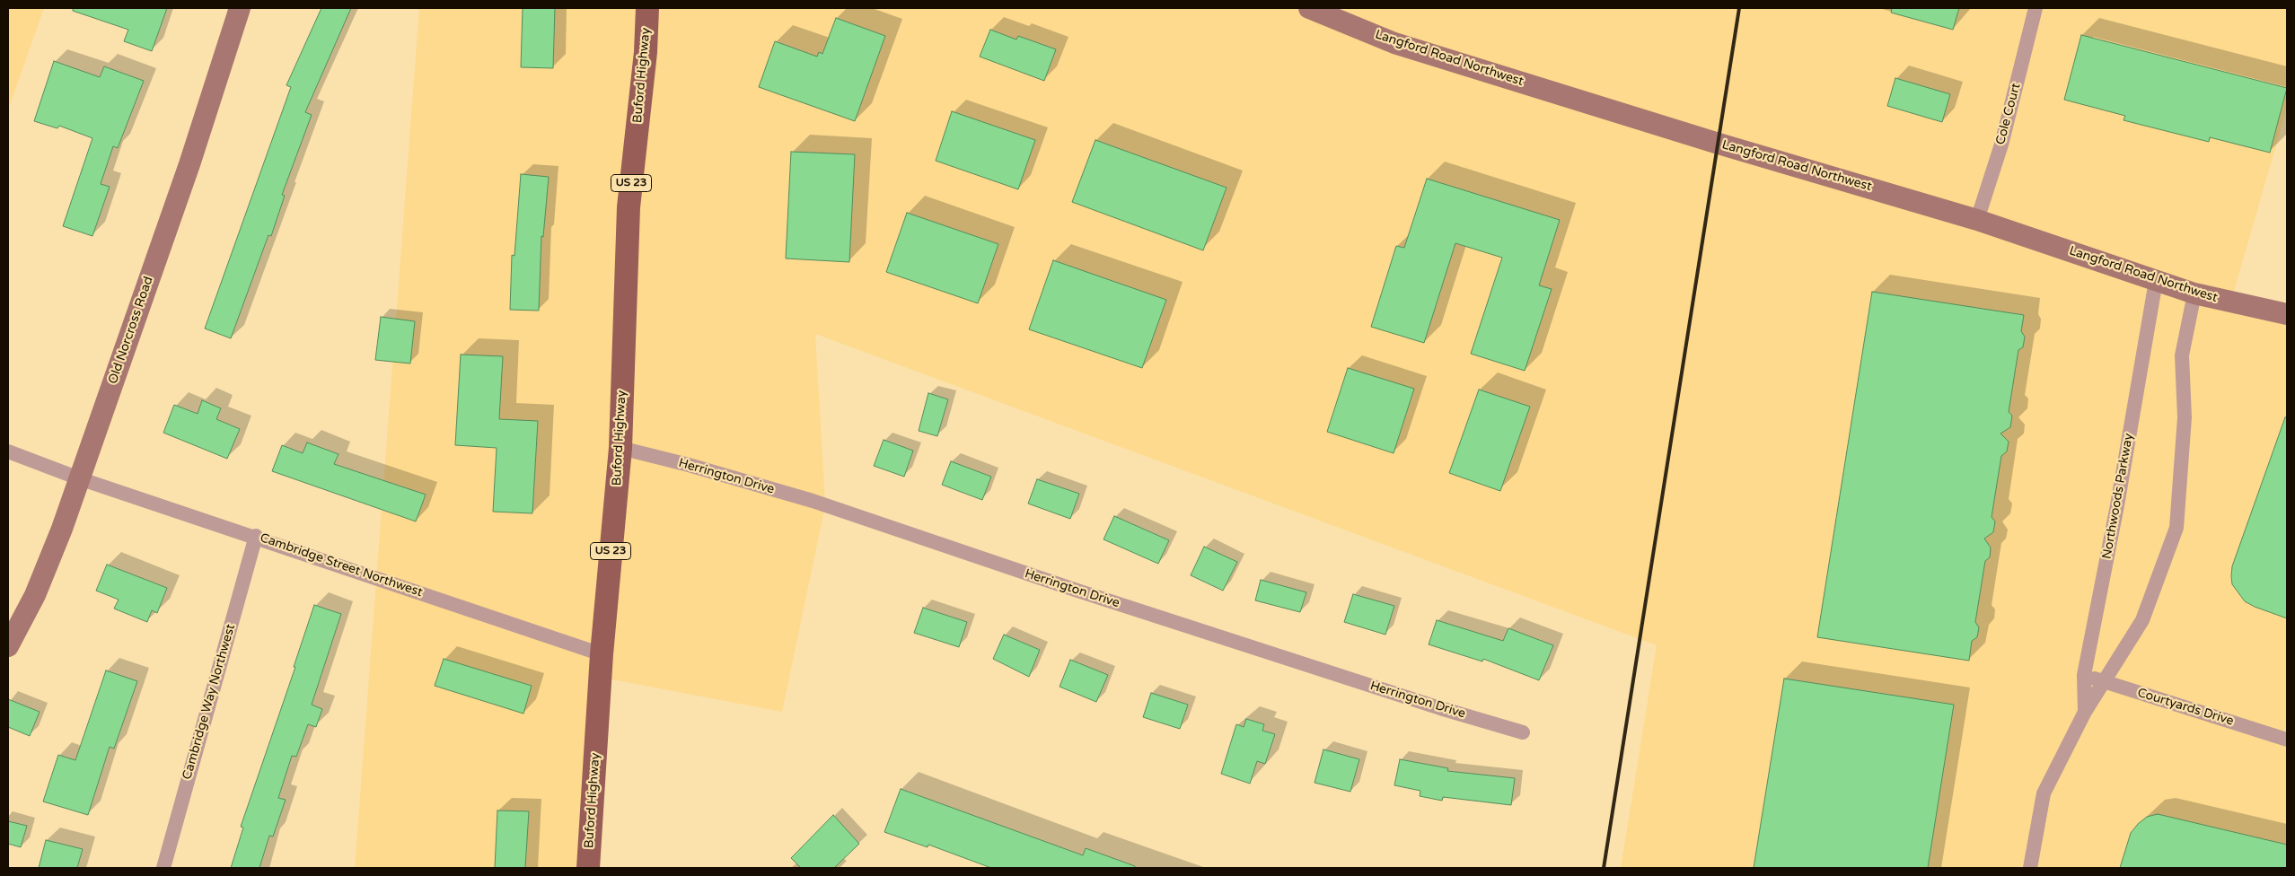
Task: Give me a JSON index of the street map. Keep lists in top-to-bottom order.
{
  "streets": {
    "main road": ["Buford Highway", "US 23"],
    "street": [
      "Langford Road Northwest",
      "Cole Court",
      "Old Norcross Road",
      "Herrington Drive",
      "Northwoods Parkway",
      "Cambridge Street Northwest",
      "Cambridge Way Northwest",
      "Courtyards Drive"
    ]
  },
  "crossings": [
    ["Langford Road Northwest", "Cole Court"],
    ["Langford Road Northwest", "Northwoods Parkway"],
    ["Buford Highway", "Herrington Drive"],
    ["Buford Highway", "Cambridge Street Northwest"],
    ["Old Norcross Road", "Cambridge Street Northwest"],
    ["Northwoods Parkway", "Courtyards Drive"],
    ["Cambridge Street Northwest", "Cambridge Way Northwest"]
  ]
}
